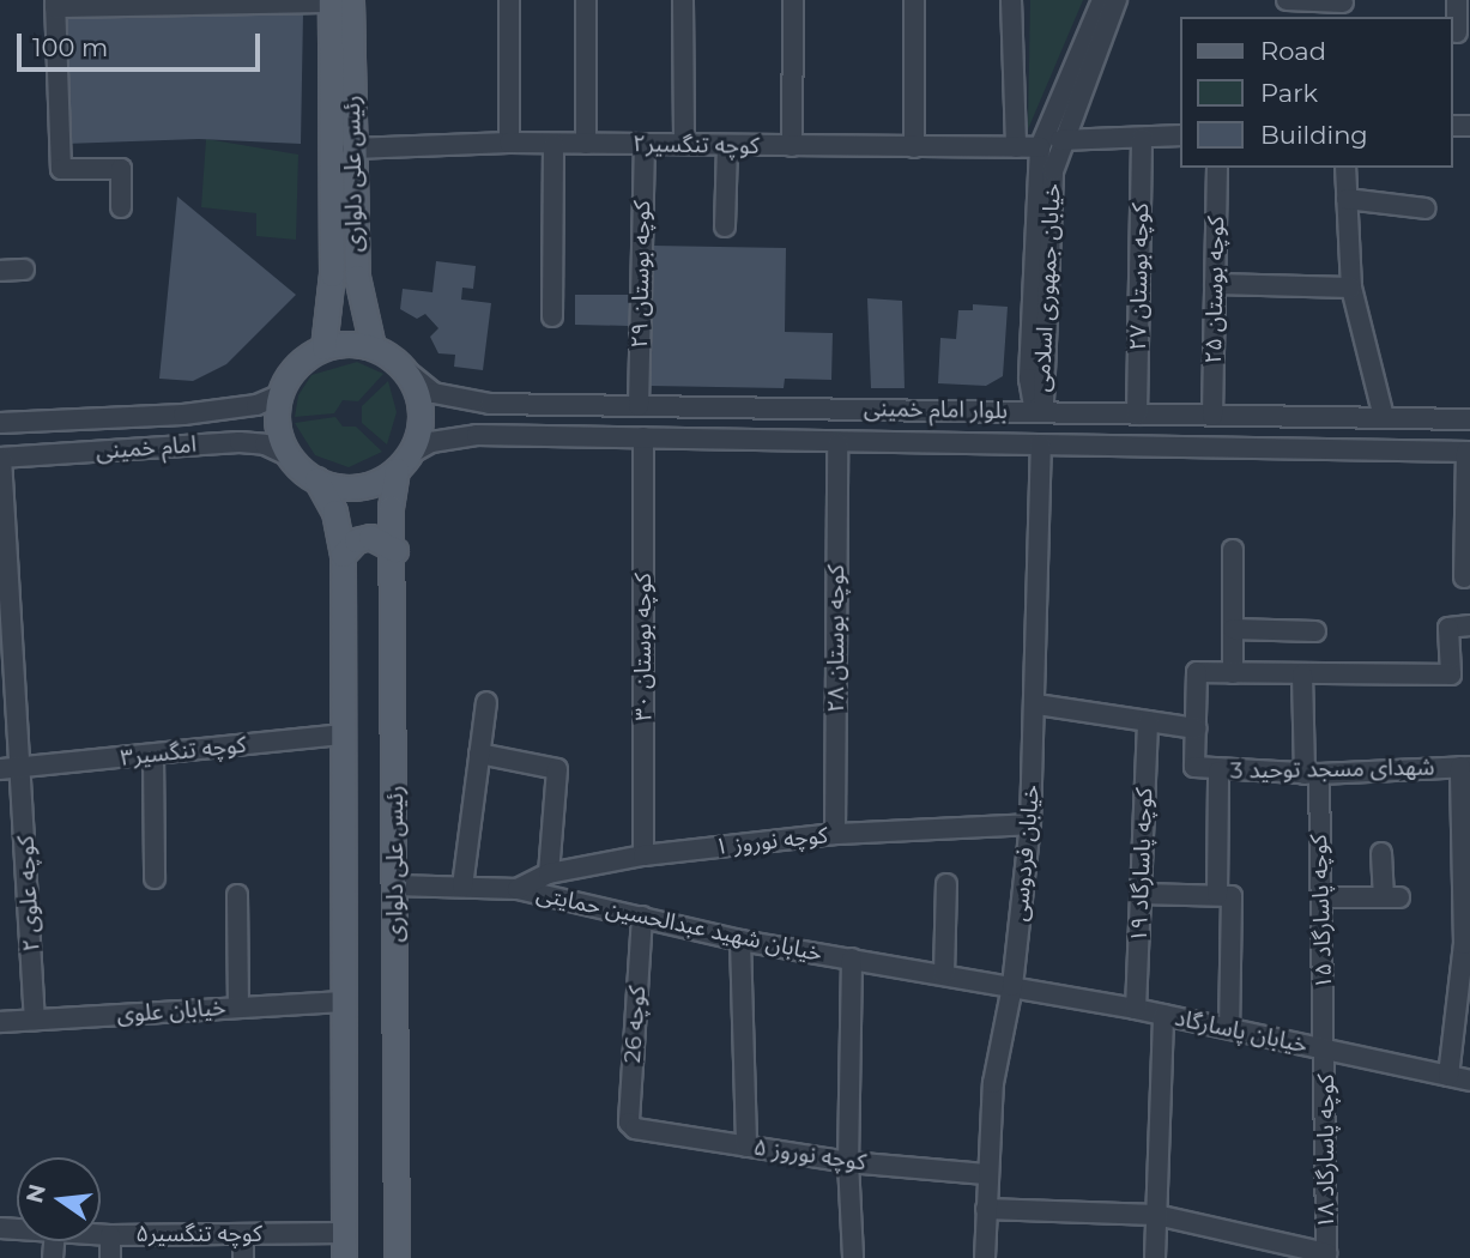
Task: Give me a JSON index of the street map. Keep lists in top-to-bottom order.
{
  "streets": {
    "main road": ["رئیس علی دلواری"],
    "street": [
      "کوچه تنگسیر۲",
      "کوچه بوستان ۲۹",
      "کوچه بوستان ۲۷",
      "خیابان جمهوری اسلامی",
      "کوچه بوستان ۲۵",
      "بلوار امام خمینی",
      "امام خمینی",
      "کوچه بوستان ۲۸",
      "کوچه بوستان ۳۰",
      "کوچه تنگسیر۳",
      "شهدای مسجد توحید 3",
      "کوچه نوروز ۱",
      "خیابان فردوسی",
      "کوچه پاسارگاد ۱۹",
      "کوچه علوی ۲",
      "کوچه پاسارگاد ۱۵",
      "خیابان شهید عبدالحسین حمایتی",
      "خیابان علوی",
      "کوچه 26",
      "خیابان پاسارگاد",
      "کوچه پاسارگاد ۱۸",
      "کوچه نوروز ۵",
      "کوچه تنگسیر۵"
    ]
  },
  "crossings": [
    ["کوچه تنگسیر۲", "رئیس علی دلواری"],
    ["کوچه تنگسیر۲", "کوچه بوستان ۲۹"],
    ["کوچه تنگسیر۲", "خیابان جمهوری اسلامی"],
    ["رئیس علی دلواری", "بلوار امام خمینی"],
    ["رئیس علی دلواری", "امام خمینی"],
    ["رئیس علی دلواری", "خیابان شهید عبدالحسین حمایتی"],
    ["کوچه بوستان ۲۹", "بلوار امام خمینی"],
    ["کوچه بوستان ۲۷", "بلوار امام خمینی"],
    ["خیابان جمهوری اسلامی", "بلوار امام خمینی"],
    ["کوچه بوستان ۲۵", "بلوار امام خمینی"],
    ["بلوار امام خمینی", "امام خمینی"],
    ["بلوار امام خمینی", "کوچه بوستان ۲۸"],
    ["بلوار امام خمینی", "کوچه بوستان ۳۰"],
    ["بلوار امام خمینی", "خیابان فردوسی"],
    ["امام خمینی", "کوچه علوی ۲"],
    ["کوچه بوستان ۲۸", "کوچه نوروز ۱"],
    ["کوچه بوستان ۳۰", "کوچه نوروز ۱"],
    ["کوچه تنگسیر۳", "کوچه علوی ۲"],
    ["شهدای مسجد توحید 3", "کوچه پاسارگاد ۱۵"],
    ["کوچه نوروز ۱", "خیابان فردوسی"],
    ["کوچه نوروز ۱", "خیابان شهید عبدالحسین حمایتی"],
    ["خیابان فردوسی", "خیابان شهید عبدالحسین حمایتی"],
    ["خیابان فردوسی", "خیابان پاسارگاد"],
    ["خیابان فردوسی", "کوچه نوروز ۵"],
    ["کوچه پاسارگاد ۱۹", "خیابان پاسارگاد"],
    ["کوچه علوی ۲", "خیابان علوی"],
    ["کوچه پاسارگاد ۱۵", "خیابان پاسارگاد"],
    ["کوچه پاسارگاد ۱۵", "کوچه پاسارگاد ۱۸"],
    ["خیابان شهید عبدالحسین حمایتی", "کوچه 26"],
    ["خیابان شهید عبدالحسین حمایتی", "خیابان پاسارگاد"],
    ["کوچه 26", "کوچه نوروز ۵"],
    ["خیابان پاسارگاد", "کوچه پاسارگاد ۱۸"]
  ],
  "legend": ["Road", "Park", "Building"],
  "scale_bar": "100 m",
  "north": "left"
}
